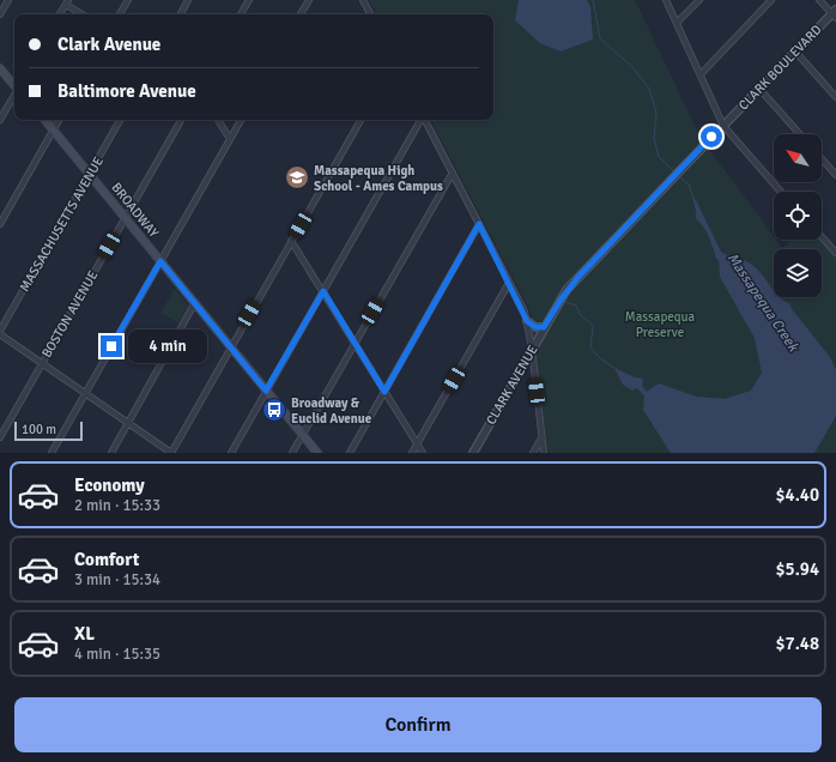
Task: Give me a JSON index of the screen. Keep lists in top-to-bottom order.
{
  "streets": {
    "main road": ["BROADWAY"],
    "street": [
      "CLARK BOULEVARD",
      "MASSACHUSETTS AVENUE",
      "BOSTON AVENUE",
      "CLARK AVENUE"
    ]
  },
  "crossings": [
    ["CLARK BOULEVARD", "CLARK AVENUE"],
    ["BROADWAY", "MASSACHUSETTS AVENUE"],
    ["BROADWAY", "BOSTON AVENUE"]
  ],
  "water": ["Massapequa Creek"],
  "parks": ["Massapequa Preserve"],
  "places": {
    "school or university": ["Massapequa High School - Ames Campus"],
    "bus stop": ["Broadway & Euclid Avenue"]
  },
  "scale_bar": "100 m",
  "north": "top left",
  "page": {
    "banner": ["Clark Avenue", "Baltimore Avenue"],
    "bubble": "4 min",
    "scale": "100 m",
    "list": [
      {
        "name": "Economy",
        "note": "2 min · 15:33",
        "value": "$4.40"
      },
      {
        "name": "Comfort",
        "note": "3 min · 15:34",
        "value": "$5.94"
      },
      {
        "name": "XL",
        "note": "4 min · 15:35",
        "value": "$7.48"
      }
    ],
    "buttons": "Confirm"
  }
}
